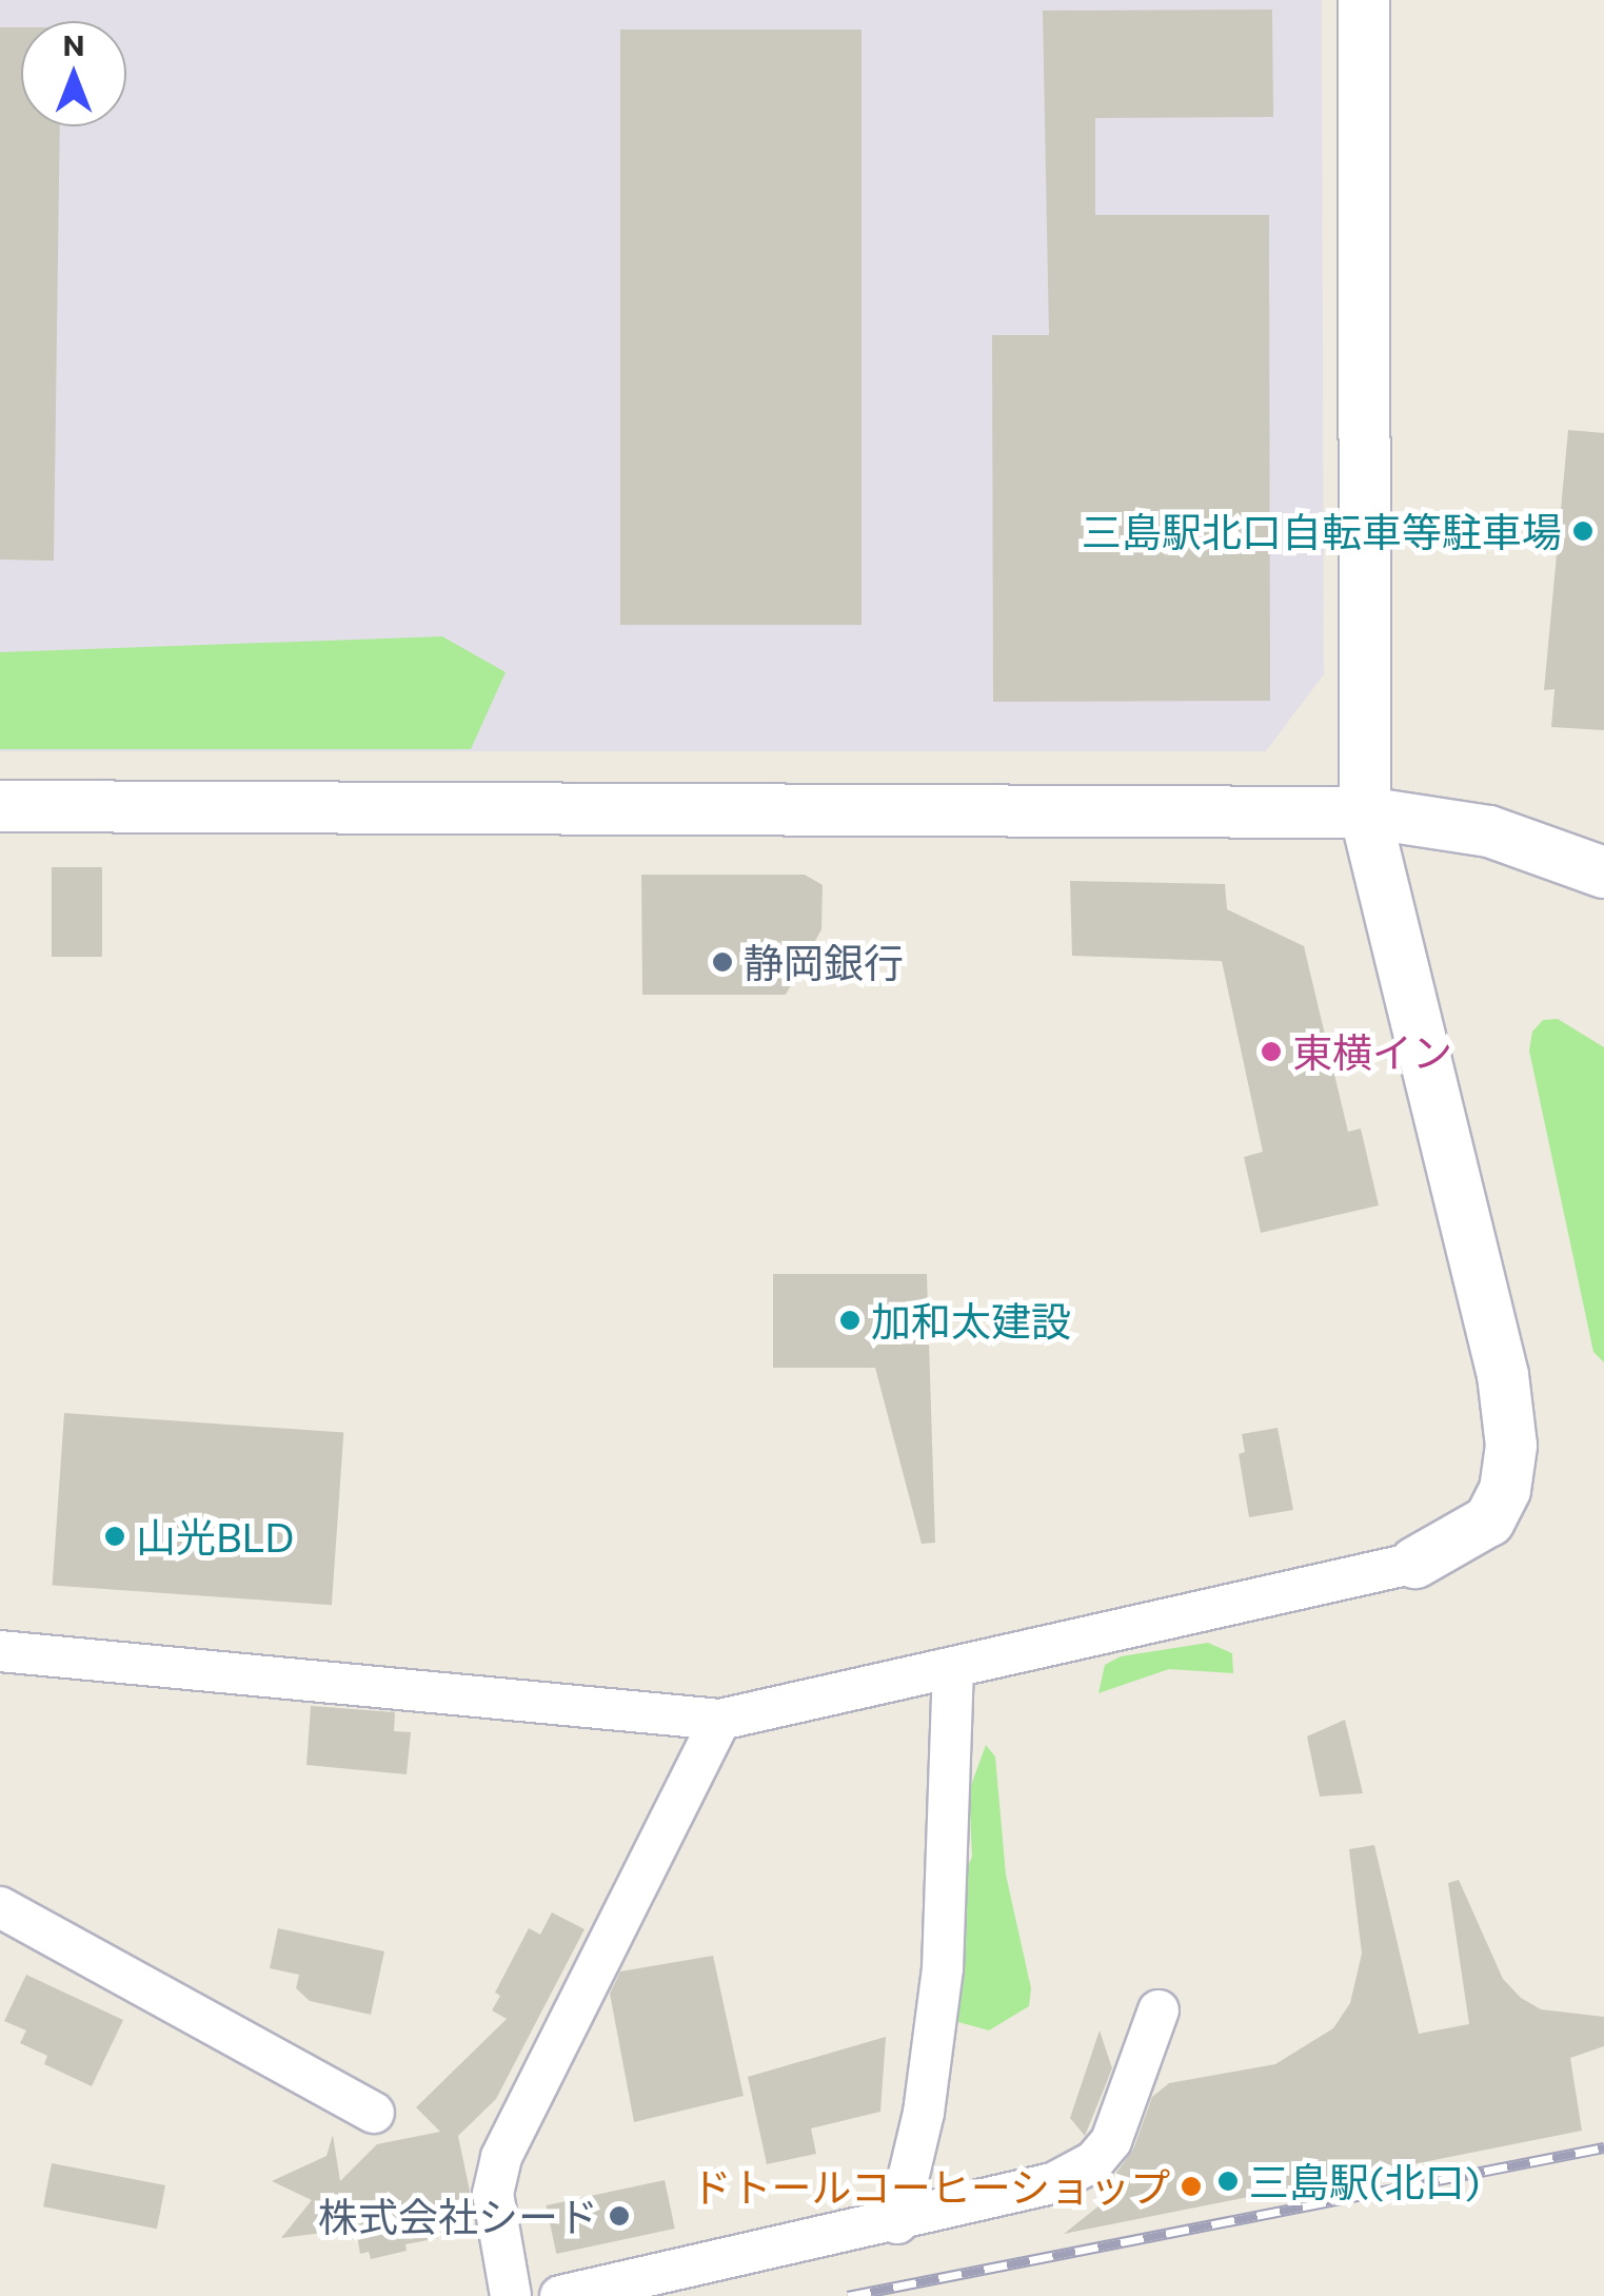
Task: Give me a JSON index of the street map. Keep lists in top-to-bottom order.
{
  "places": [
    "三島駅北口自転車等駐車場",
    "静岡銀行",
    "東横イン",
    "加和太建設",
    "山光BLD",
    "三島駅(北口)",
    "ドトールコーヒーショップ",
    "株式会社シード"
  ],
  "north": "top"
}
